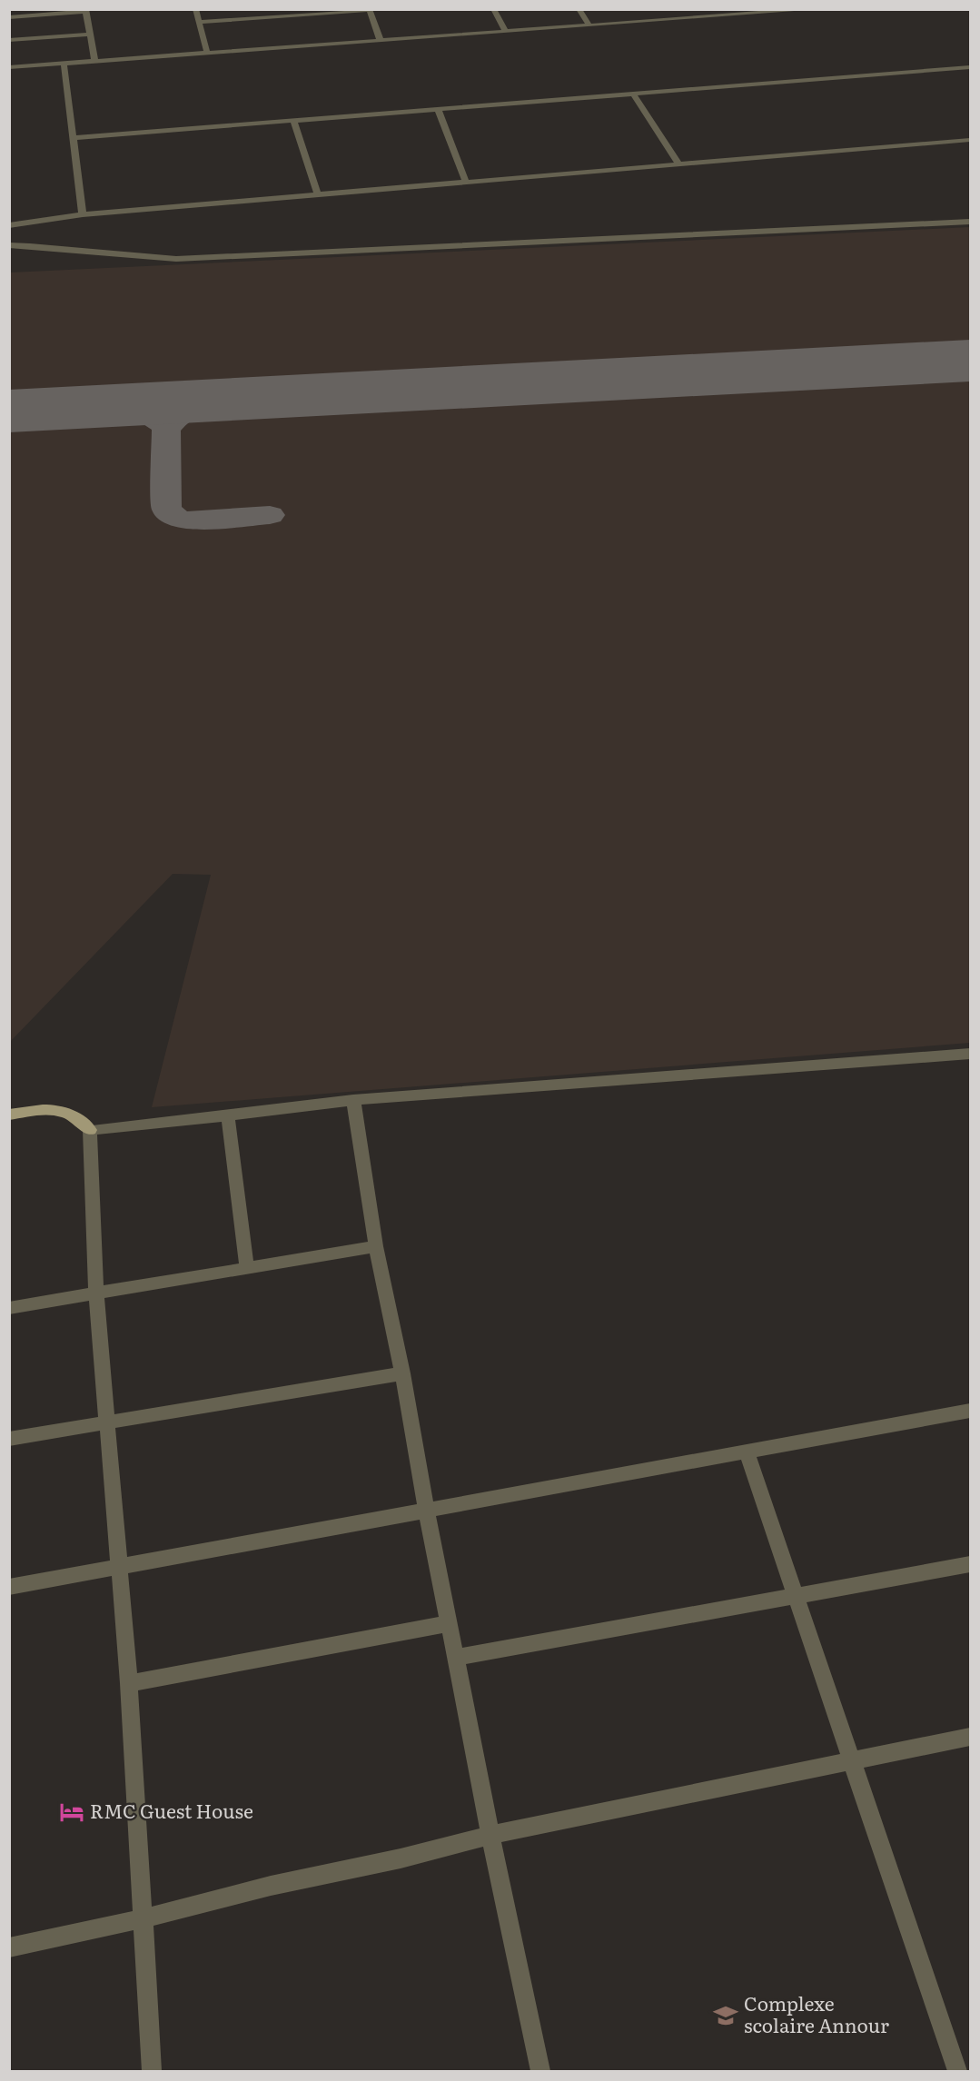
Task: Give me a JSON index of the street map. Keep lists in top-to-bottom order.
{
  "places": {
    "hotel": ["RMC Guest House"],
    "school or university": ["Complexe scolaire Annour"]
  }
}
